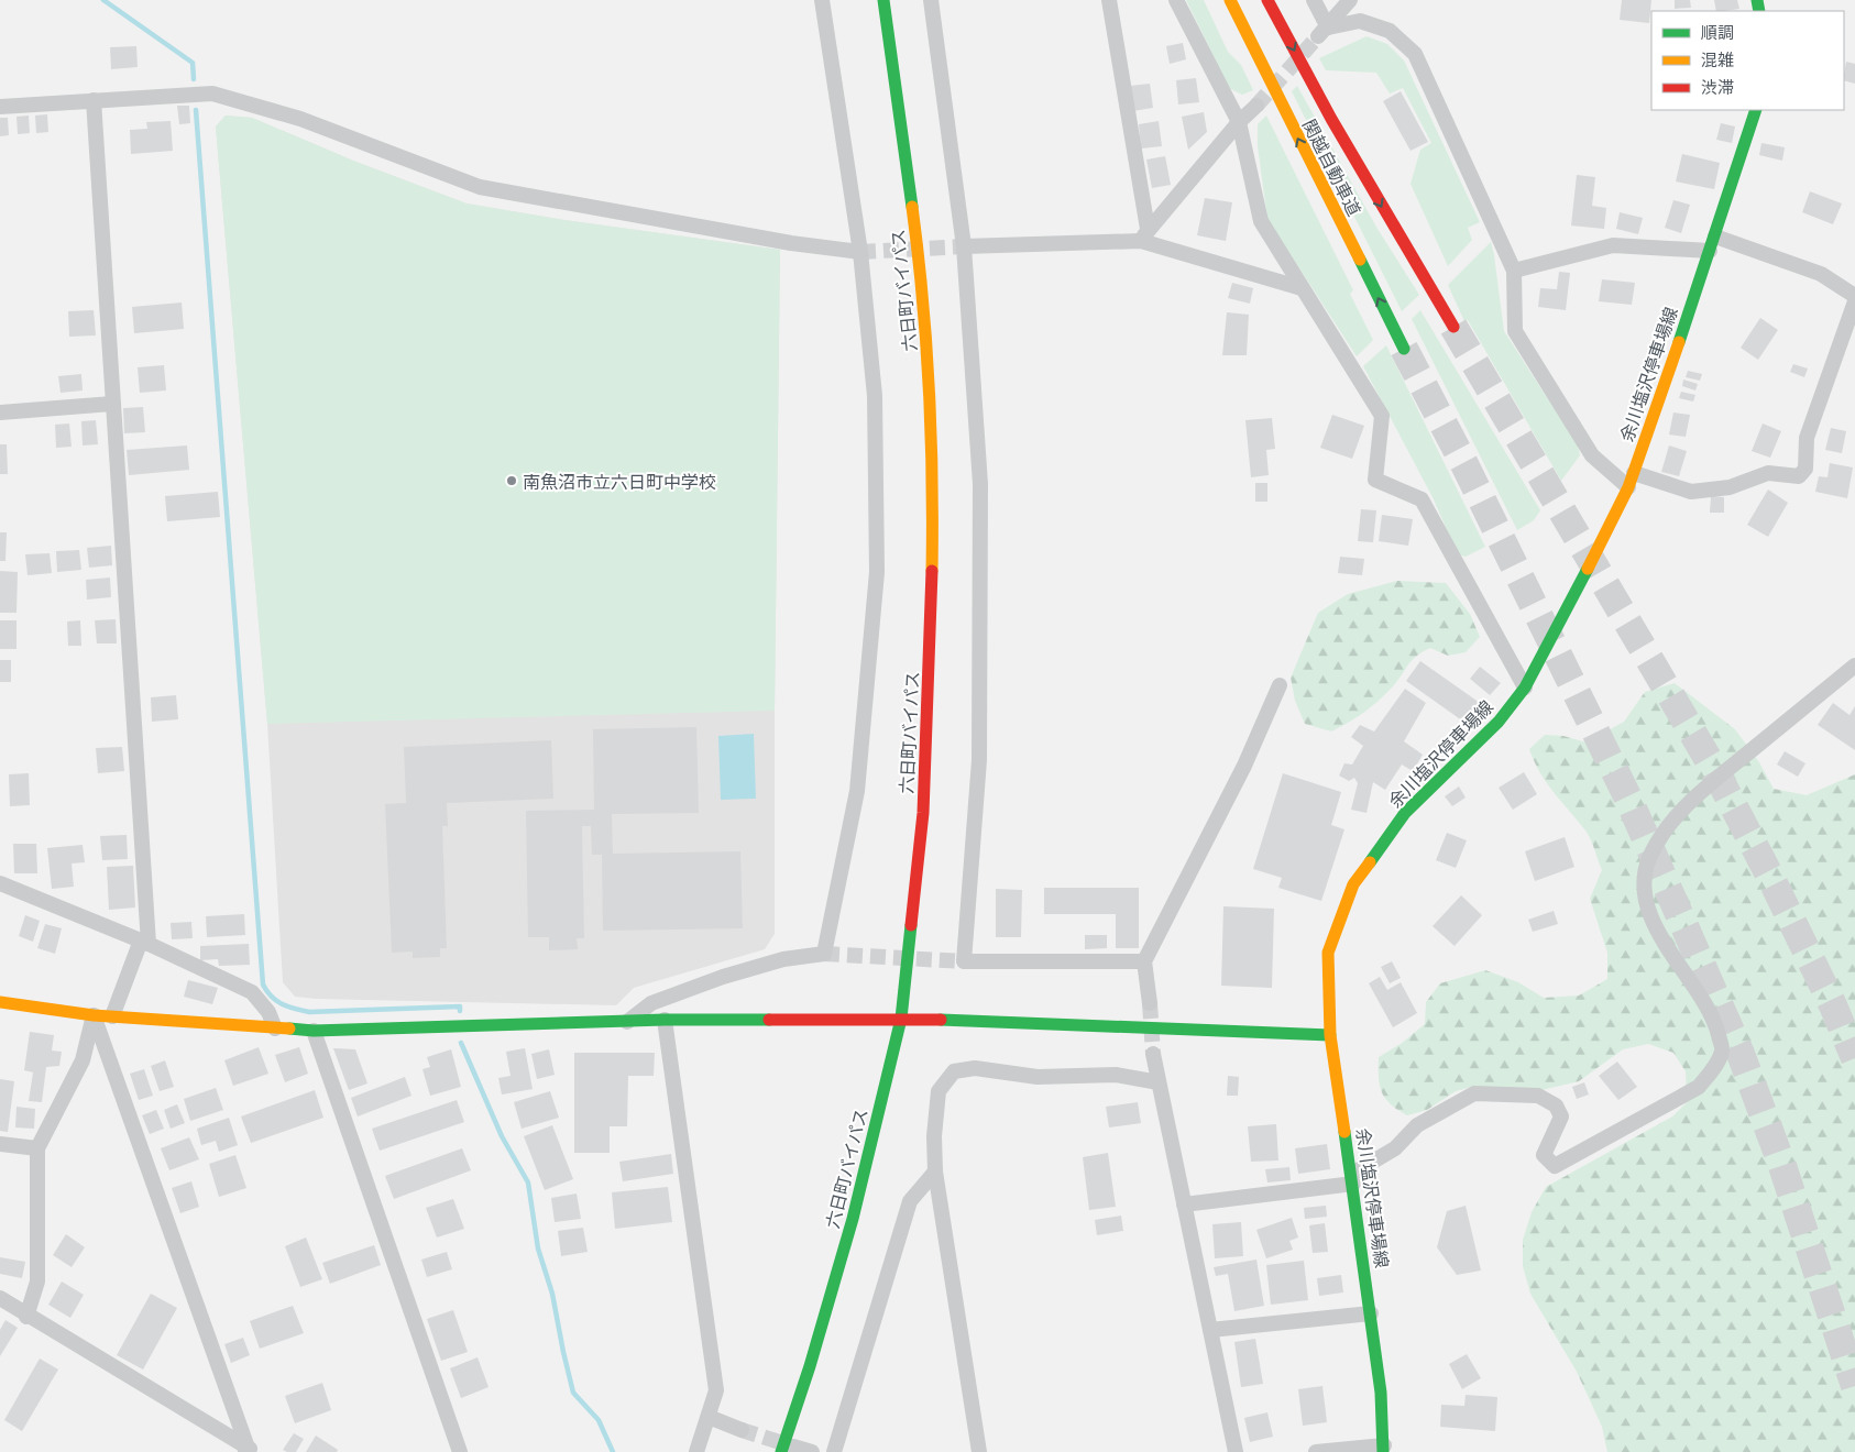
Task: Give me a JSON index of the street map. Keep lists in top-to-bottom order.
{
  "streets": {
    "main road": ["関越自動車道", "六日町バイパス", "余川塩沢停車場線"]
  },
  "places": ["南魚沼市立六日町中学校"],
  "legend": ["順調", "混雑", "渋滞"]
}
